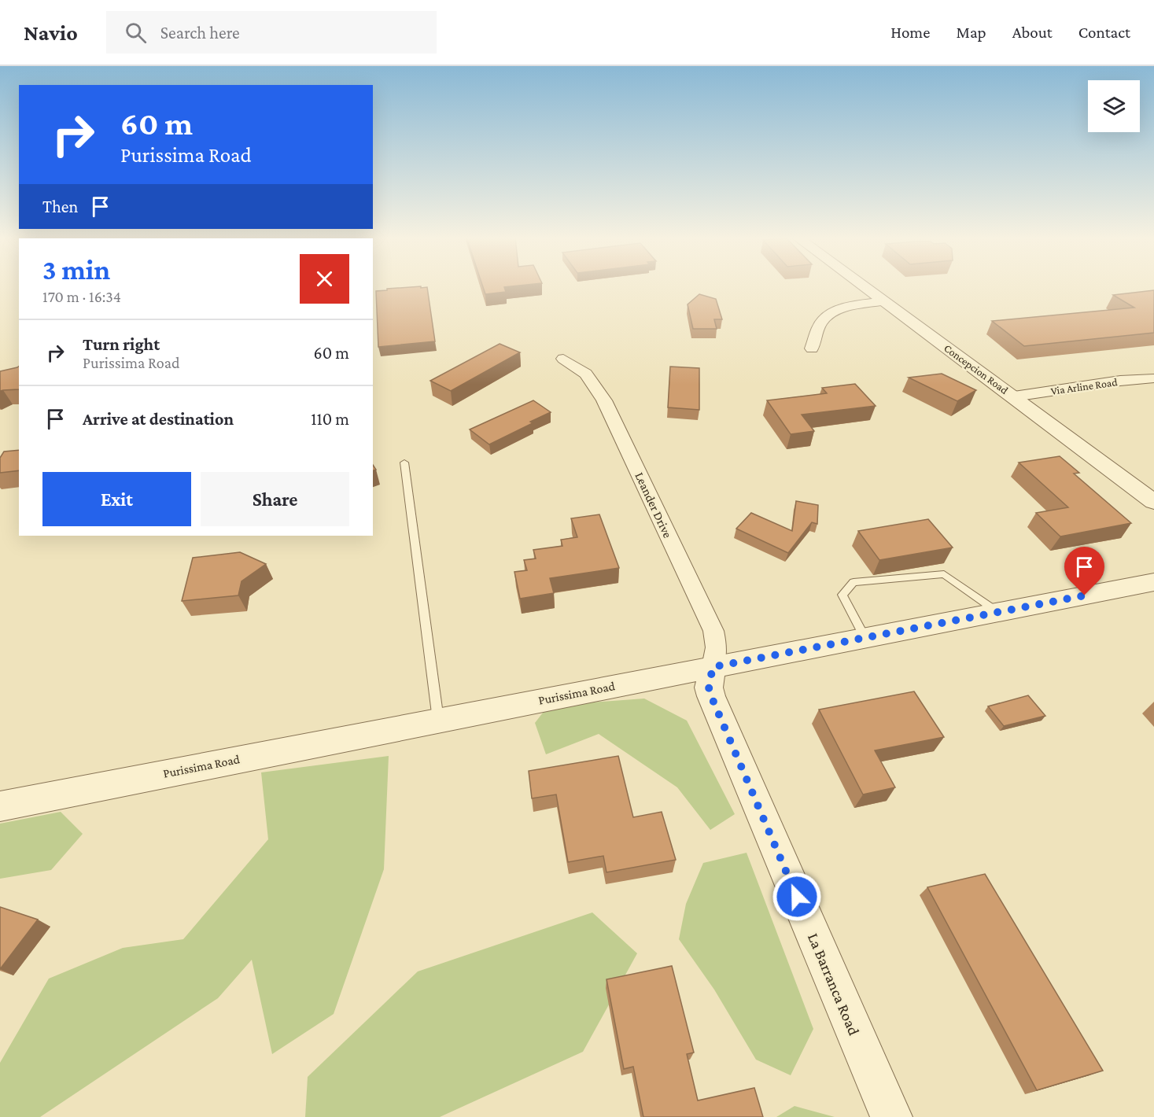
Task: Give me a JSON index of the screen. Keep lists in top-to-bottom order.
{
  "streets": {
    "street": [
      "Concepcion Road",
      "Via Arline Road",
      "Leander Drive",
      "Purissima Road",
      "La Barranca Road"
    ]
  },
  "crossings": [
    ["Concepcion Road", "Via Arline Road"],
    ["Leander Drive", "Purissima Road"],
    ["Leander Drive", "La Barranca Road"],
    ["Purissima Road", "La Barranca Road"]
  ],
  "page": {
    "header": "Navio",
    "search": "Search here",
    "nav": [
      "Home",
      "Map",
      "About",
      "Contact"
    ],
    "turn": ["60 m", "Purissima Road"],
    "then": "Then",
    "heading": ["3 min", "170 m · 16:34"],
    "list": [
      {
        "name": "Turn right",
        "note": "Purissima Road",
        "value": "60 m"
      },
      {
        "name": "Arrive at destination",
        "value": "110 m"
      }
    ],
    "buttons": ["Exit", "Share"]
  }
}
